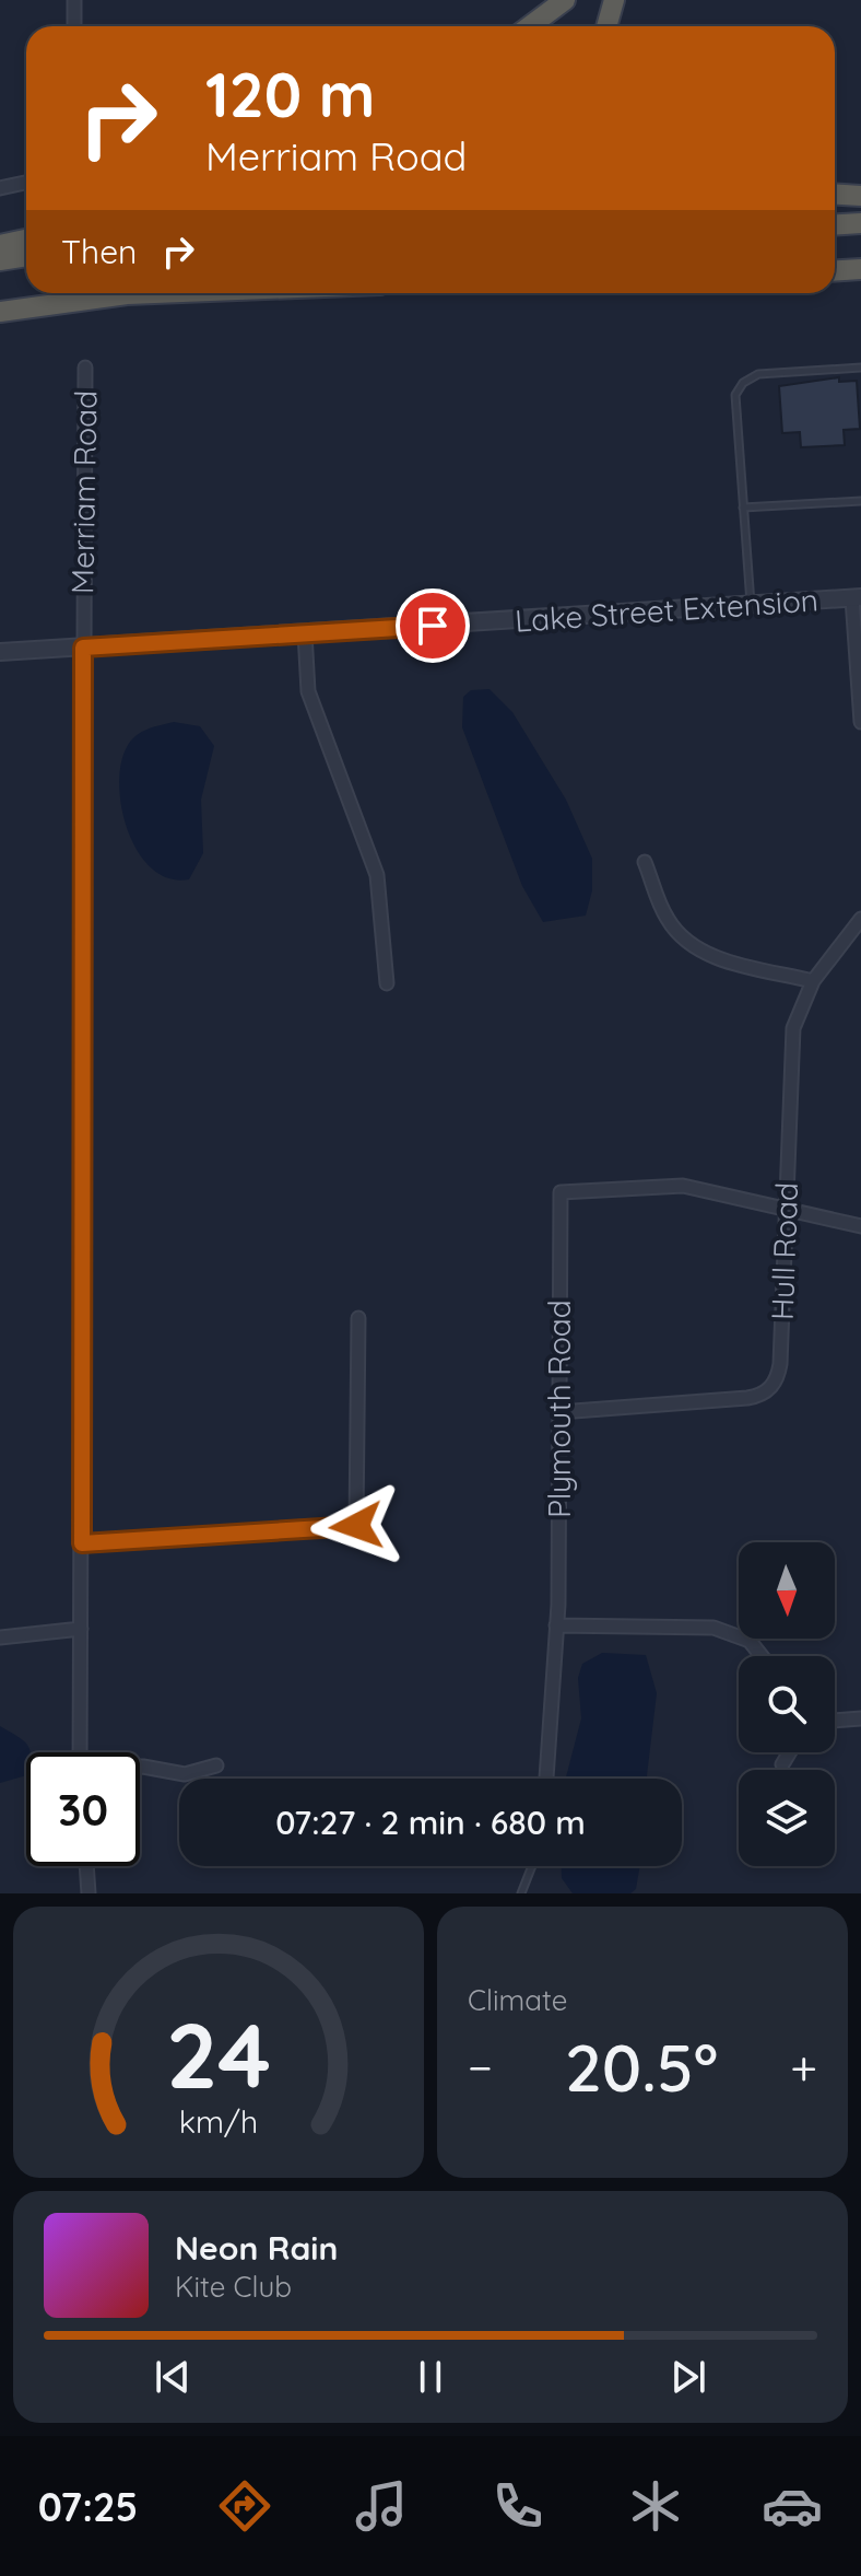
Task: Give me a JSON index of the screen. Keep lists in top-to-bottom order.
{
  "streets": {
    "street": [
      "Merriam Road",
      "Lake Street Extension",
      "Hull Road",
      "Plymouth Road"
    ]
  },
  "crossings": [
    ["Merriam Road", "Lake Street Extension"],
    ["Hull Road", "Plymouth Road"]
  ],
  "north": "bottom",
  "page": {
    "turn": ["120 m", "Merriam Road"],
    "then": "Then",
    "limit": "30",
    "trip": "07:27 · 2 min · 680 m",
    "tile": "Climate",
    "heat": ["−", "20.5°", "+"],
    "song": ["Neon Rain", "Kite Club"],
    "tabs": "07:25",
    "gauge": ["24", "km/h"]
  }
}
